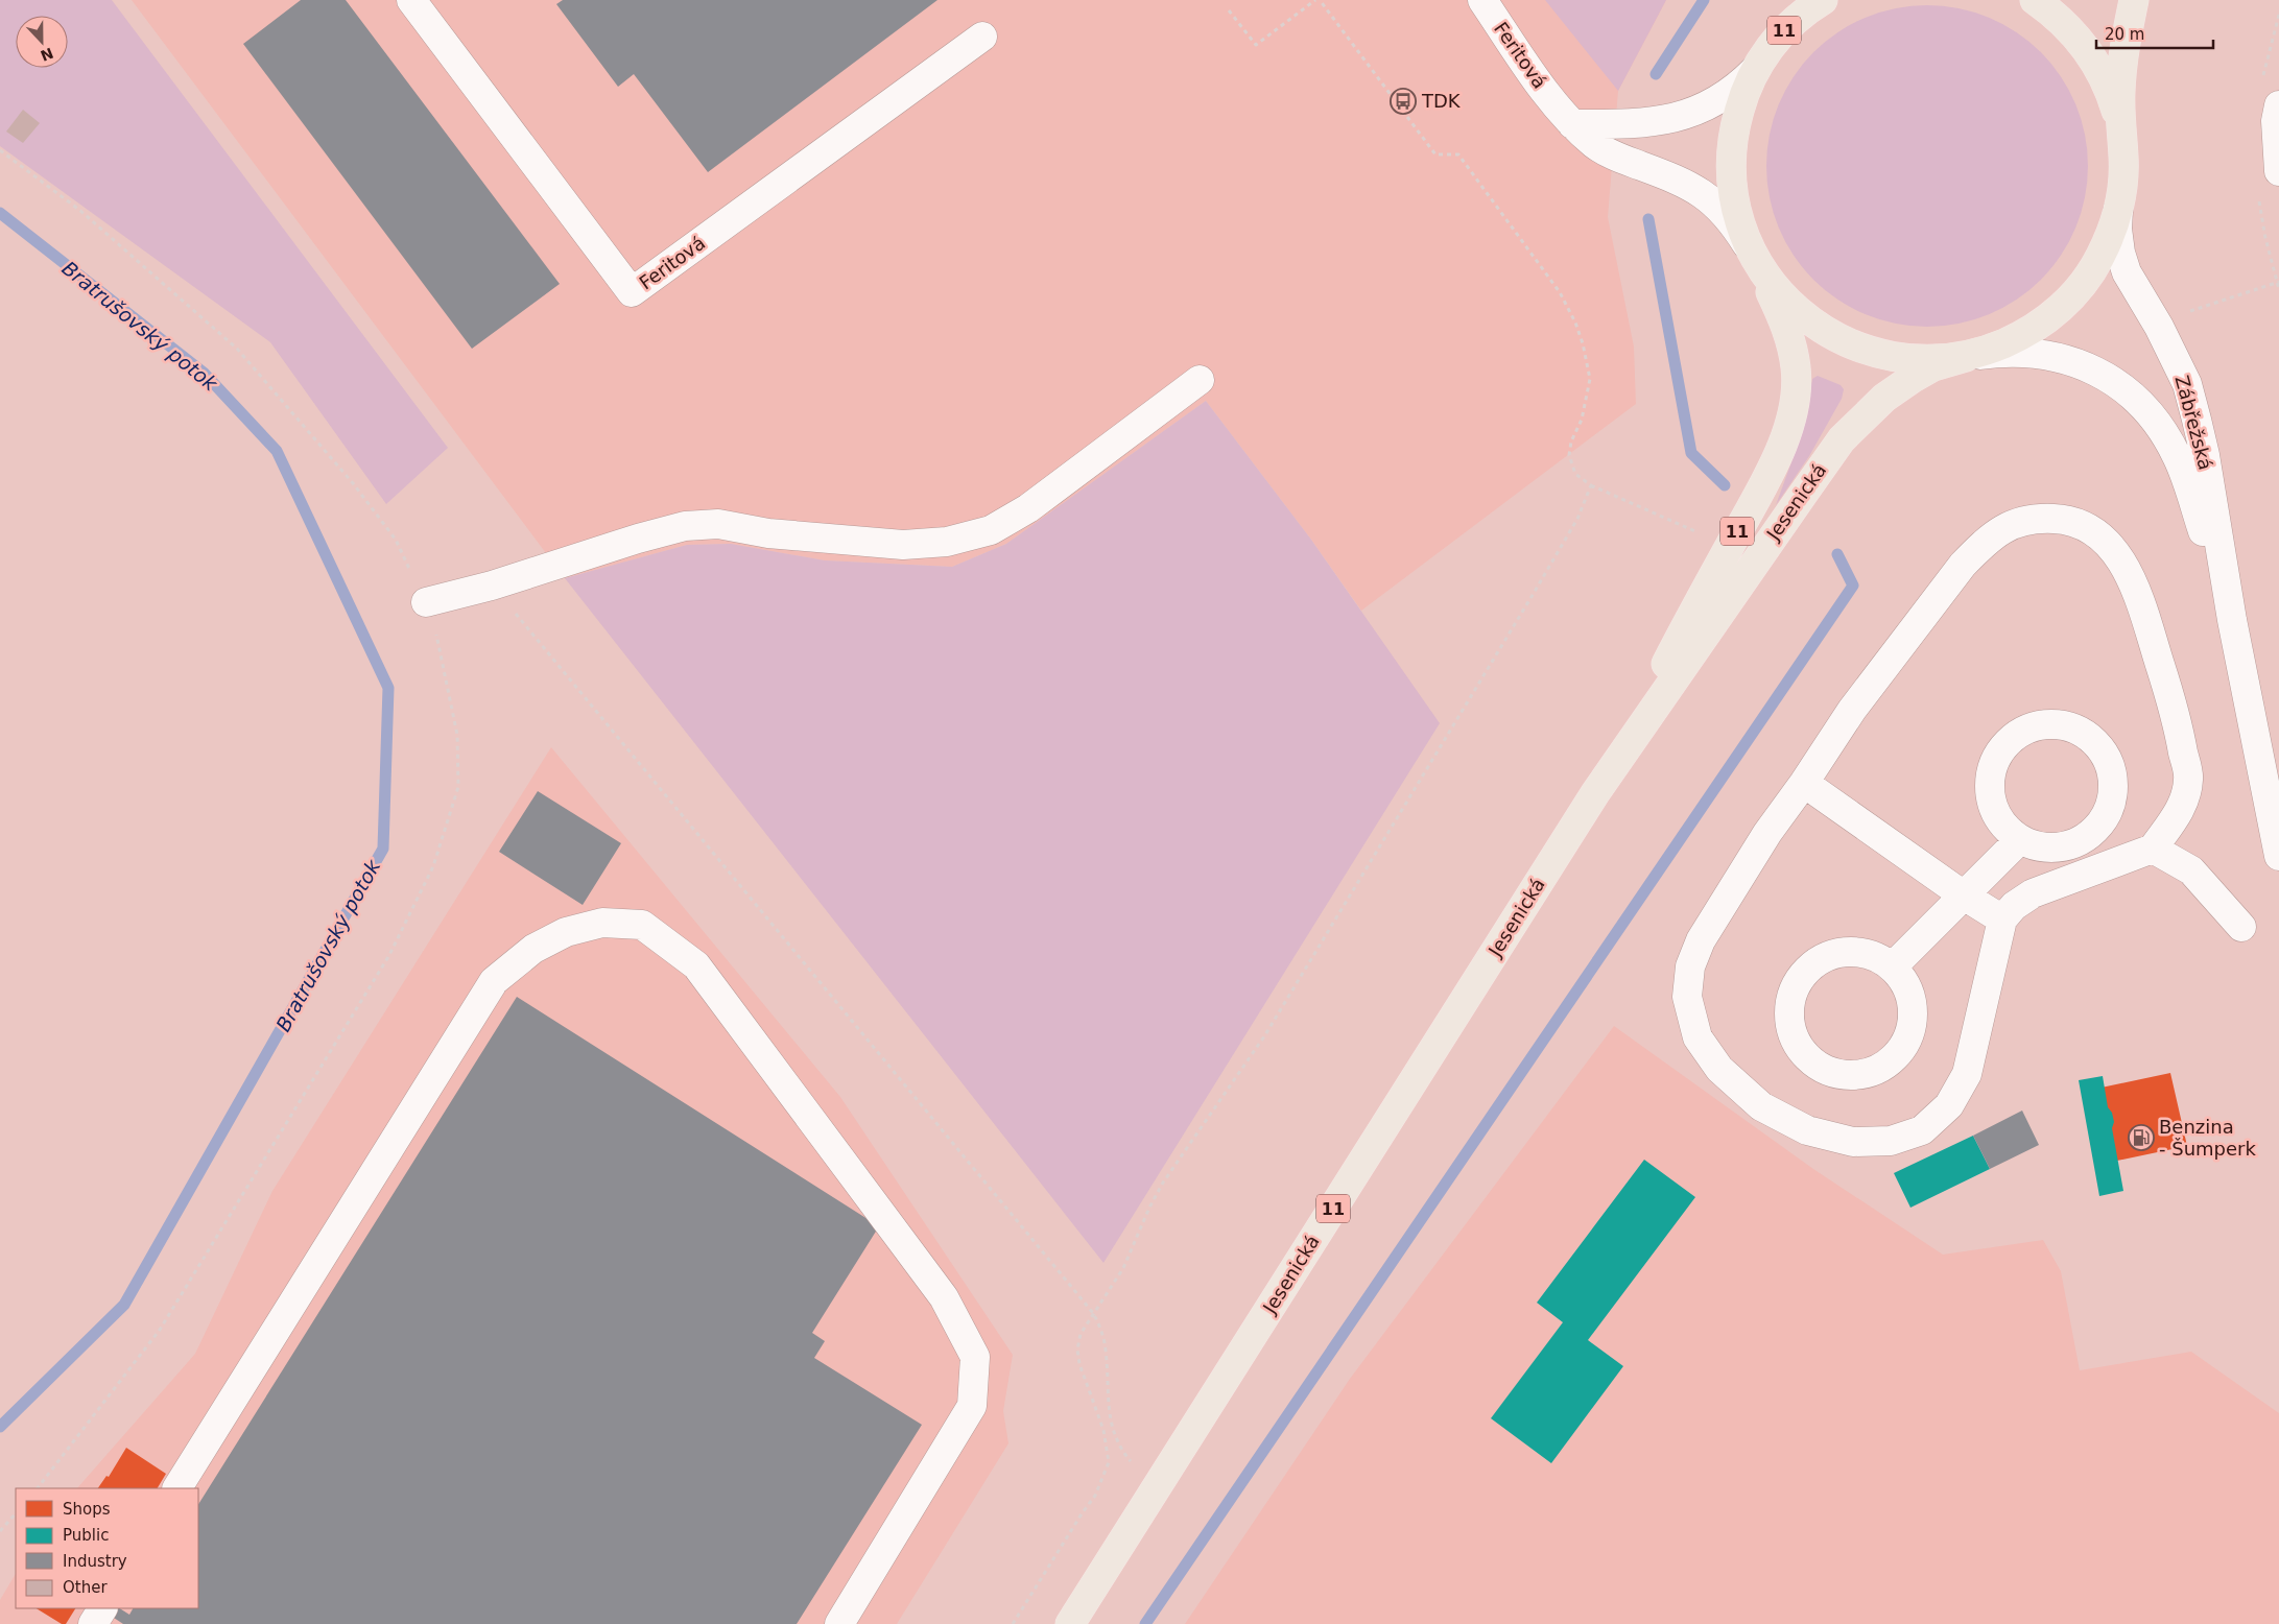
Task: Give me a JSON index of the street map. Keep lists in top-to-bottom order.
{
  "streets": {
    "main road": ["11", "Zábřežská", "Jesenická"],
    "street": ["Feritová"]
  },
  "crossings": [
    ["Feritová", "Zábřežská"],
    ["Feritová", "Jesenická"],
    ["Zábřežská", "Jesenická"]
  ],
  "water": ["Bratrušovský potok"],
  "places": {
    "bus stop": ["TDK"],
    "fuel station": ["Benzina - Šumperk"]
  },
  "legend": [
    "Shops",
    "Public",
    "Industry",
    "Other"
  ],
  "scale_bar": "20 m",
  "north": "bottom"
}
